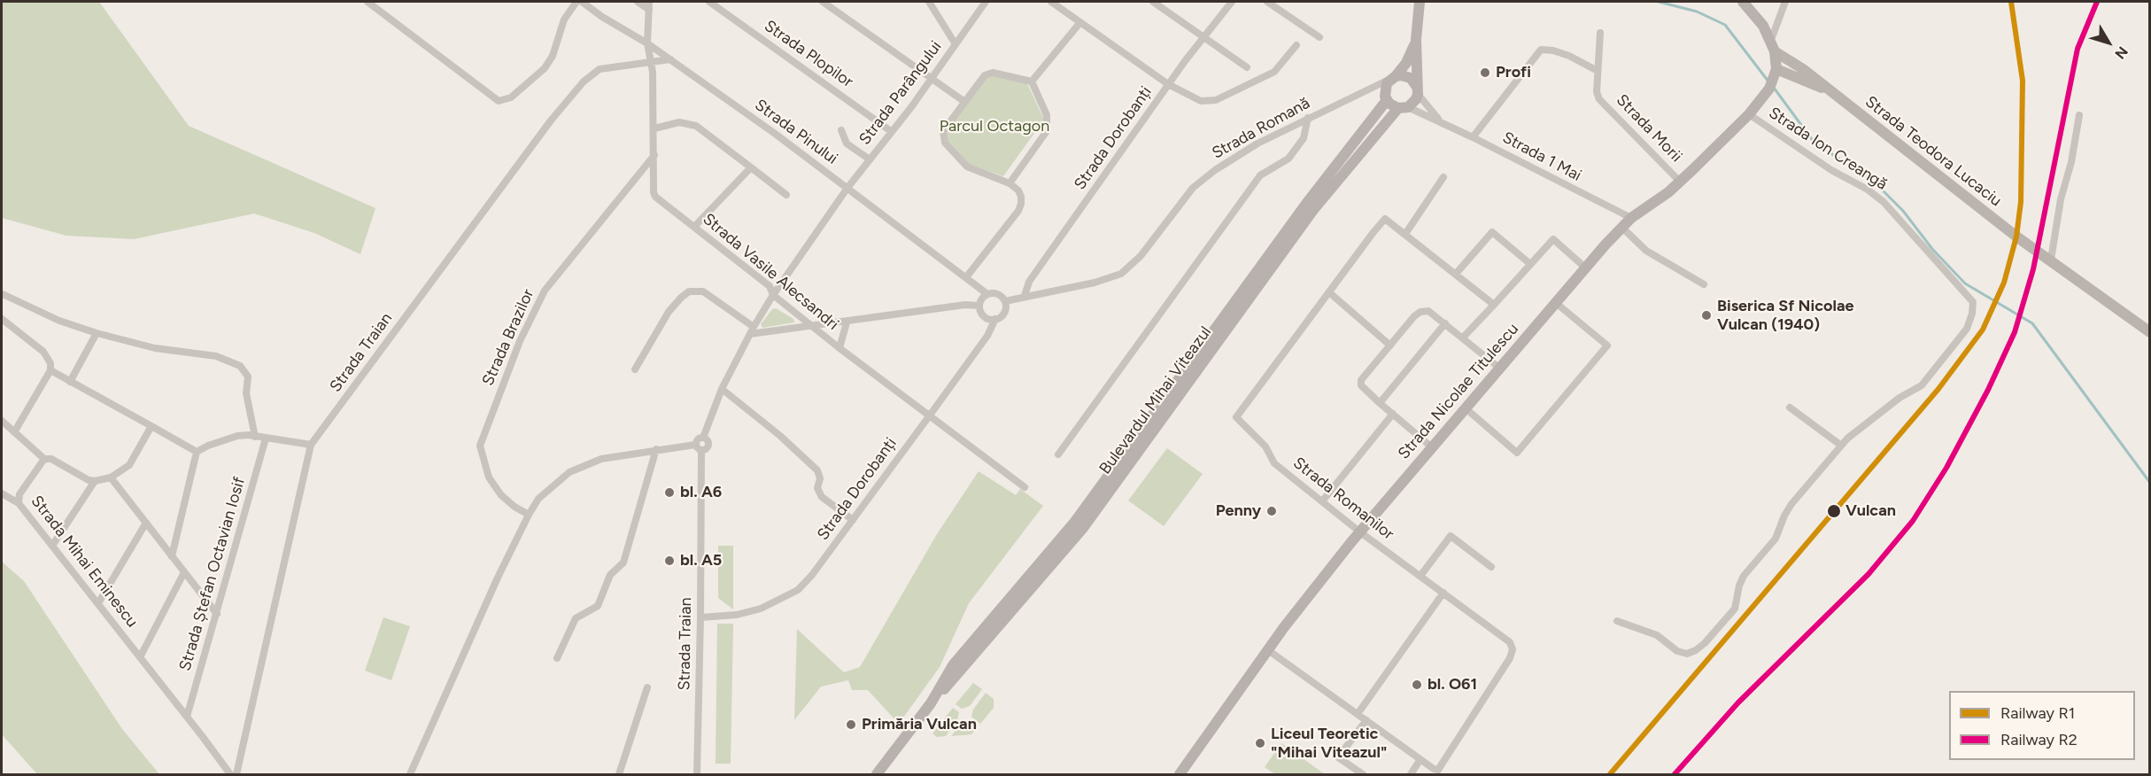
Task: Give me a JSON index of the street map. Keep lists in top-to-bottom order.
{
  "streets": {
    "main road": ["Strada Teodora Lucaciu", "Strada Nicolae Titulescu", "Bulevardul Mihai Viteazul"],
    "street": [
      "Strada Plopilor",
      "Strada Parângului",
      "Strada Romană",
      "Strada Morii",
      "Strada Pinului",
      "Strada Dorobanți",
      "Strada Ion Creangă",
      "Strada 1 Mai",
      "Strada Vasile Alecsandri",
      "Strada Brazilor",
      "Strada Traian",
      "Strada Romanilor",
      "Strada Mihai Eminescu",
      "Strada Ștefan Octavian Iosif"
    ]
  },
  "crossings": [
    ["Strada Plopilor", "Strada Parângului"],
    ["Strada Parângului", "Strada Pinului"],
    ["Strada Parângului", "Strada Vasile Alecsandri"],
    ["Strada Romană", "Strada Pinului"],
    ["Strada Romană", "Strada Dorobanți"],
    ["Strada Romană", "Strada 1 Mai"],
    ["Strada Romană", "Bulevardul Mihai Viteazul"],
    ["Strada Morii", "Strada Nicolae Titulescu"],
    ["Strada Pinului", "Strada Dorobanți"],
    ["Strada Pinului", "Strada Vasile Alecsandri"],
    ["Strada Pinului", "Strada Traian"],
    ["Strada Dorobanți", "Strada Vasile Alecsandri"],
    ["Strada Dorobanți", "Strada Traian"],
    ["Strada Ion Creangă", "Strada Nicolae Titulescu"],
    ["Strada Teodora Lucaciu", "Strada Nicolae Titulescu"],
    ["Strada 1 Mai", "Strada Nicolae Titulescu"],
    ["Strada 1 Mai", "Bulevardul Mihai Viteazul"],
    ["Strada Vasile Alecsandri", "Strada Brazilor"],
    ["Strada Vasile Alecsandri", "Strada Traian"],
    ["Strada Nicolae Titulescu", "Strada Romanilor"],
    ["Strada Mihai Eminescu", "Strada Ștefan Octavian Iosif"]
  ],
  "parks": ["Parcul Octagon"],
  "places": [
    "Profi",
    "Biserica Sf Nicolae Vulcan (1940)",
    "bl. A6",
    "Penny",
    "Vulcan",
    "bl. A5",
    "bl. O61",
    "Primăria Vulcan",
    "Liceul Teoretic \"Mihai Viteazul\""
  ],
  "lines": ["rail line R1", "rail line R2"],
  "legend": ["Railway R1", "Railway R2"],
  "north": "bottom right"
}
